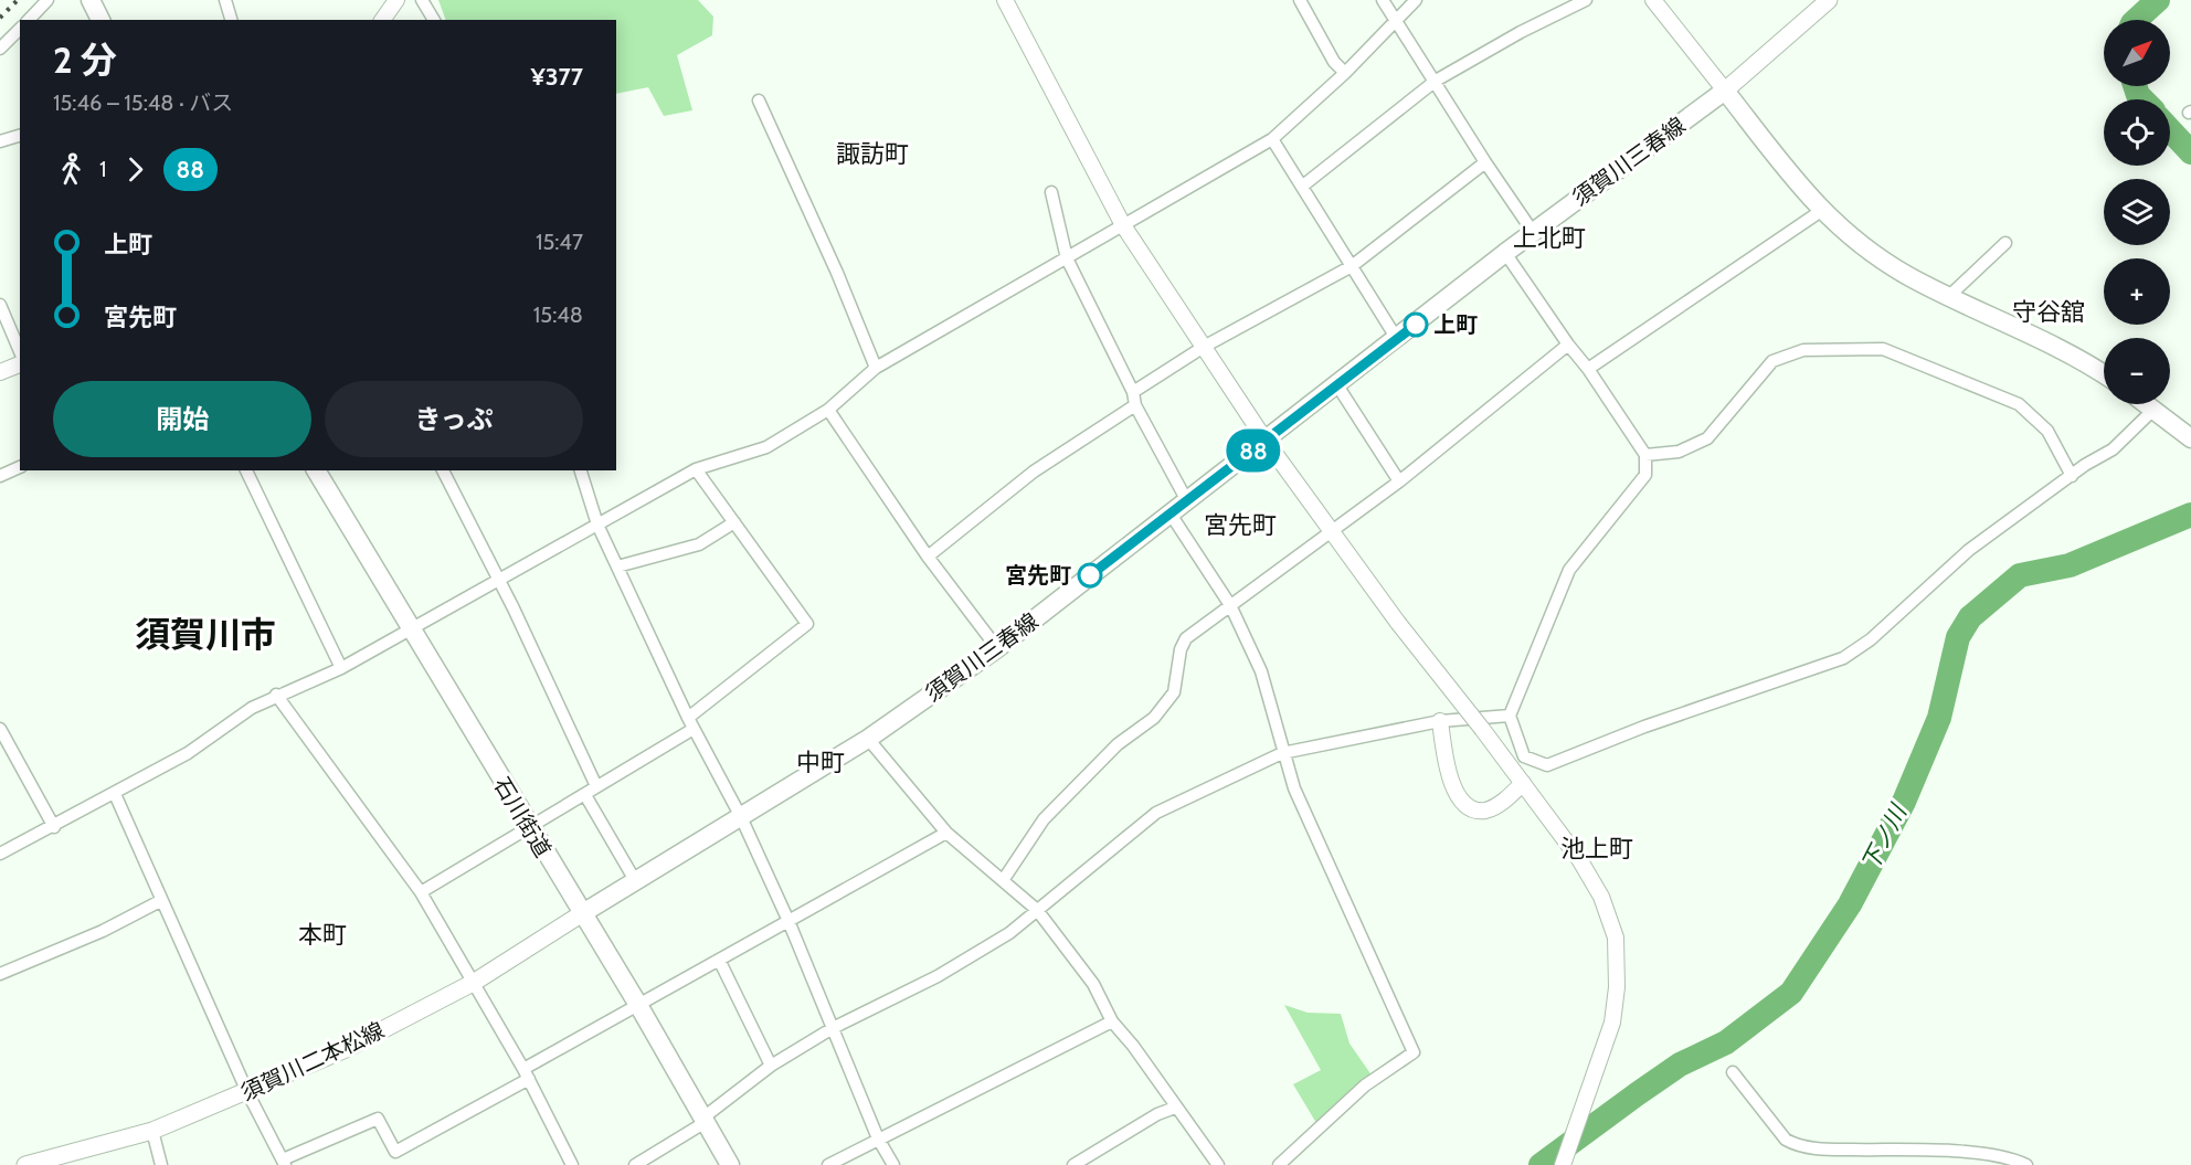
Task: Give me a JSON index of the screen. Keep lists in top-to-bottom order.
{
  "streets": {
    "main road": ["須賀川三春線", "石川街道", "須賀川二本松線"]
  },
  "crossings": [
    ["須賀川三春線", "石川街道"],
    ["須賀川三春線", "須賀川二本松線"],
    ["石川街道", "須賀川二本松線"]
  ],
  "districts": [
    "諏訪町",
    "上北町",
    "守谷舘",
    "宮先町",
    "須賀川市",
    "中町",
    "池上町",
    "本町"
  ],
  "water": ["下ノ川"],
  "places": ["上町", "宮先町"],
  "lines": ["bus line 88"],
  "north": "top right",
  "page": {
    "on_map": "88",
    "map_buttons": ["+", "−"],
    "heading": ["2 分", "15:46 – 15:48 · バス", "¥377"],
    "legs": ["1", "88"],
    "list": [
      {
        "name": "上町",
        "value": "15:47"
      },
      {
        "name": "宮先町",
        "value": "15:48"
      }
    ],
    "buttons": ["開始", "きっぷ"]
  }
}
